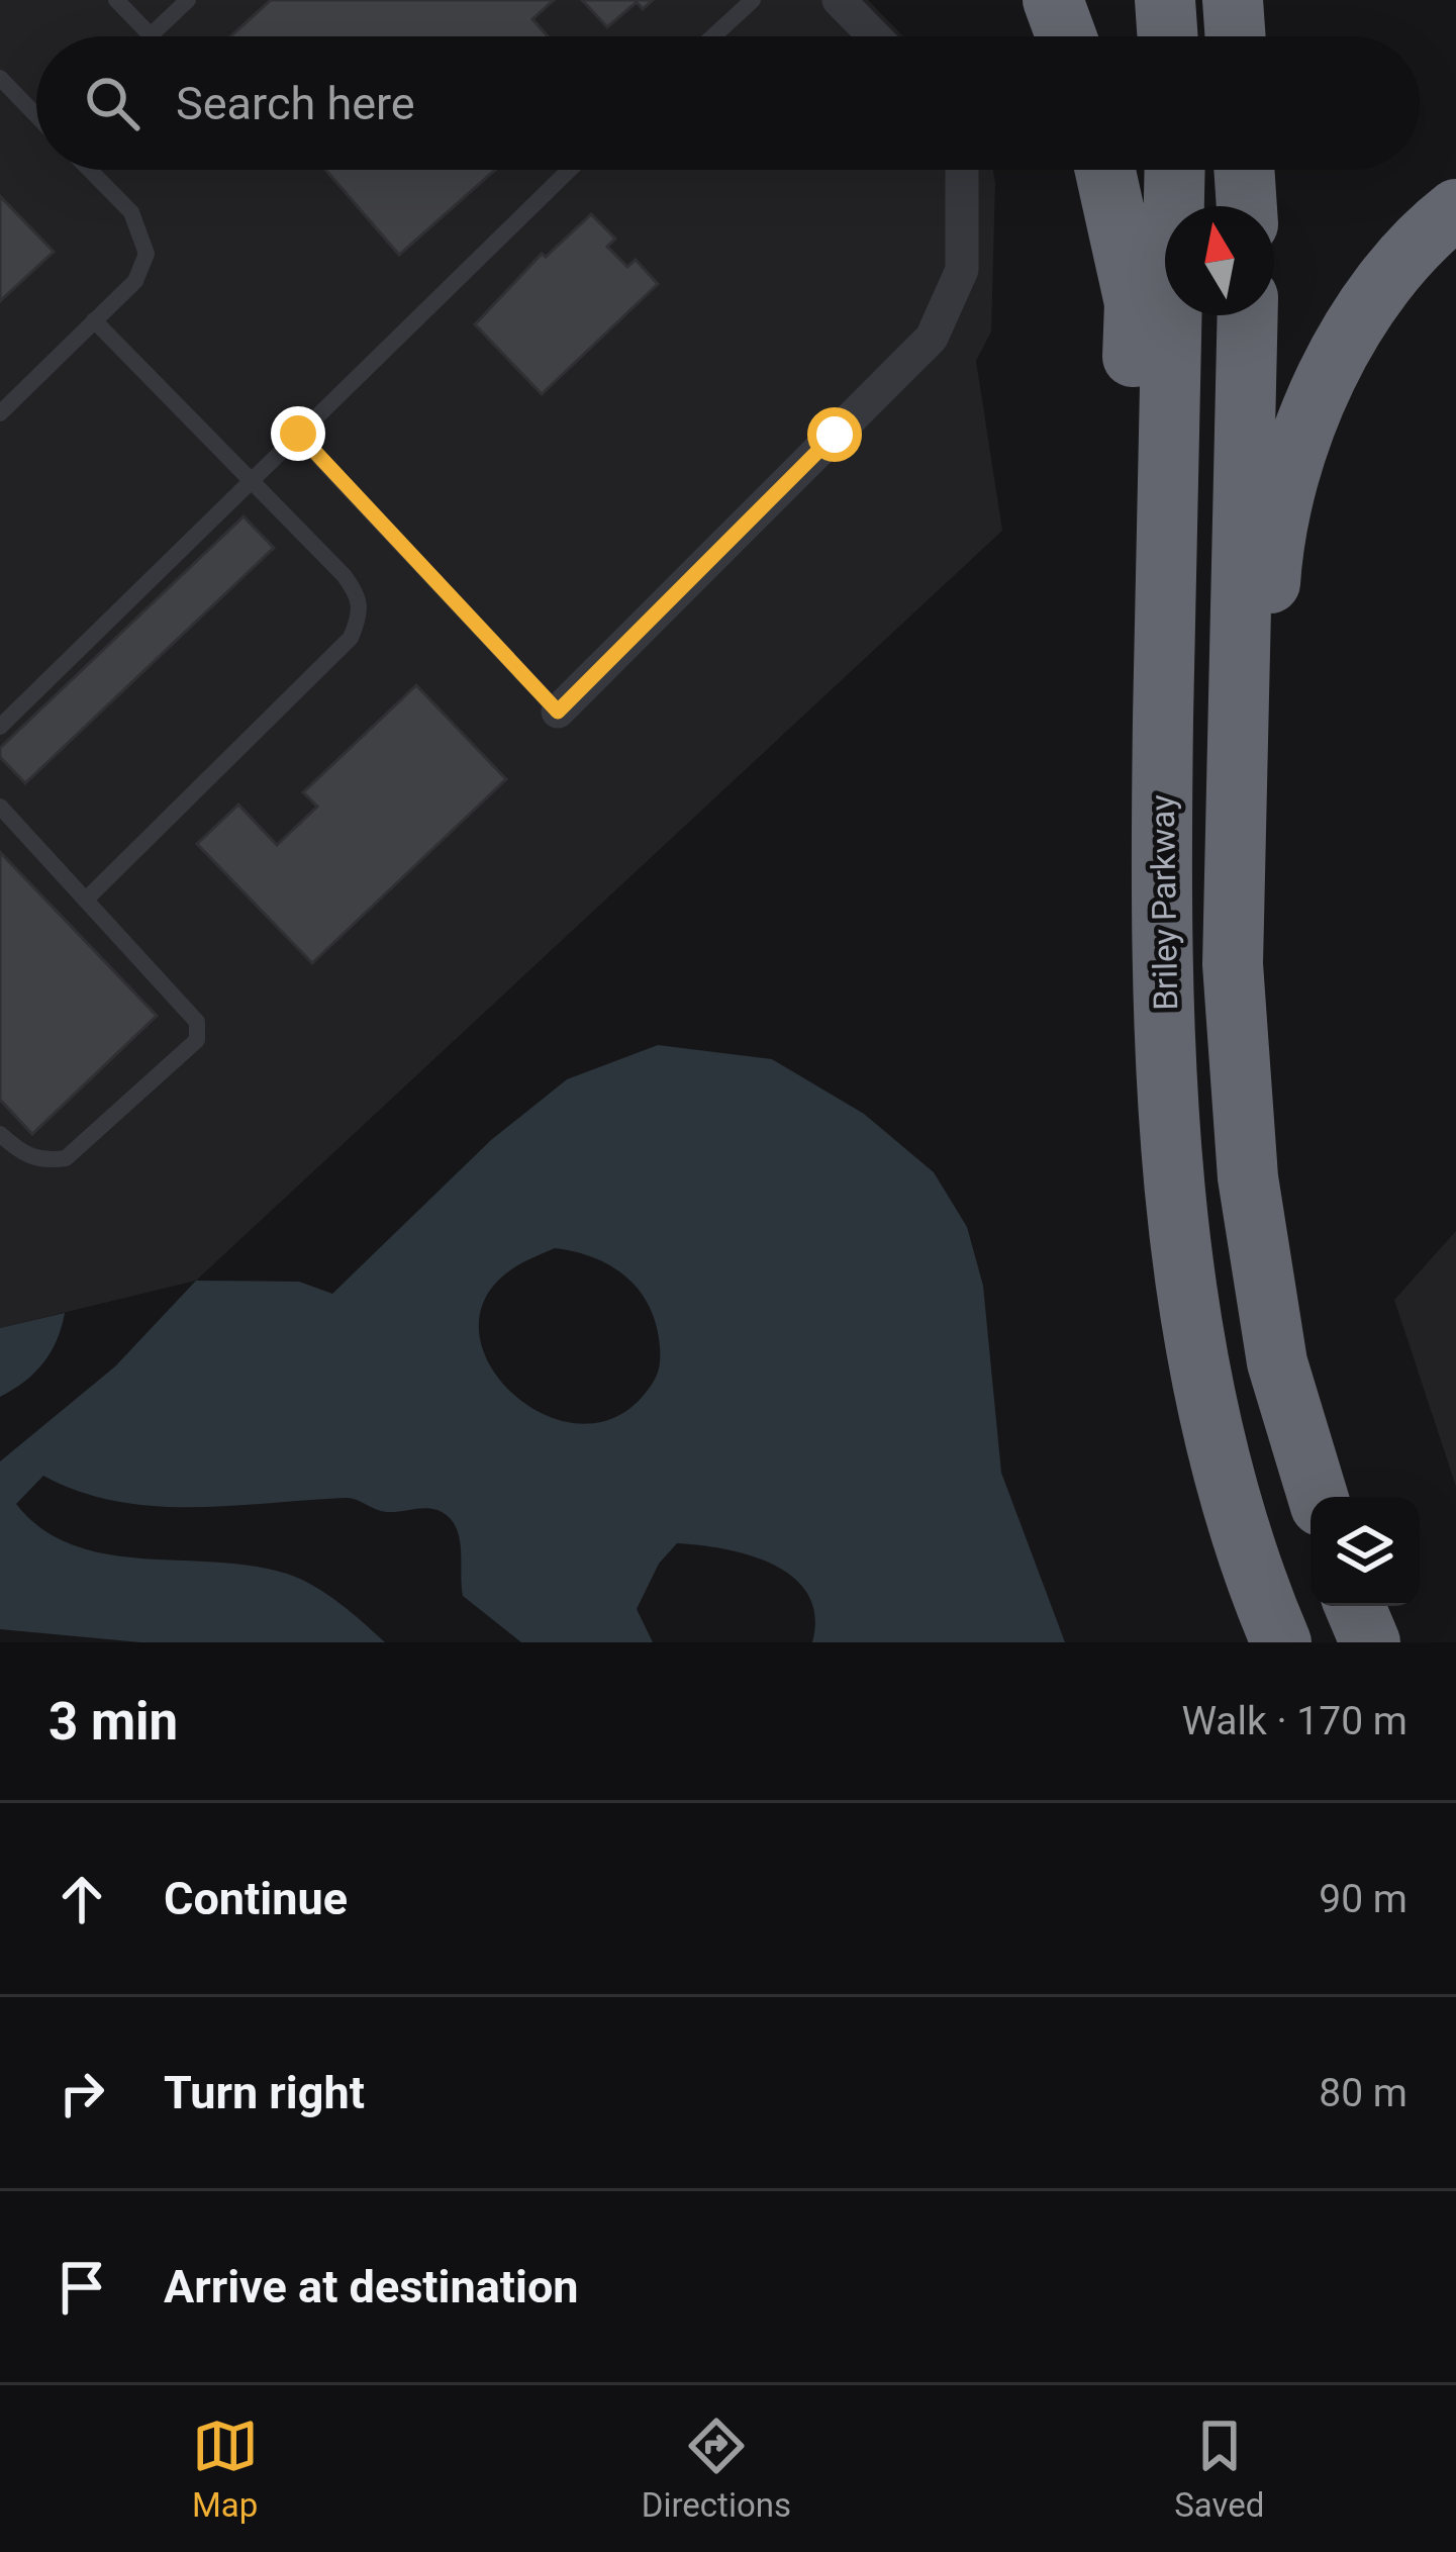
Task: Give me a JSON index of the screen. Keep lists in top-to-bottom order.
{
  "streets": {
    "highway": ["Briley Parkway"]
  },
  "north": "top",
  "page": {
    "search": "Search here",
    "heading": ["3 min", "Walk · 170 m"],
    "list": [
      ["Continue", "90 m"],
      ["Turn right", "80 m"],
      "Arrive at destination"
    ],
    "nav": ["Map", "Directions", "Saved"]
  }
}
